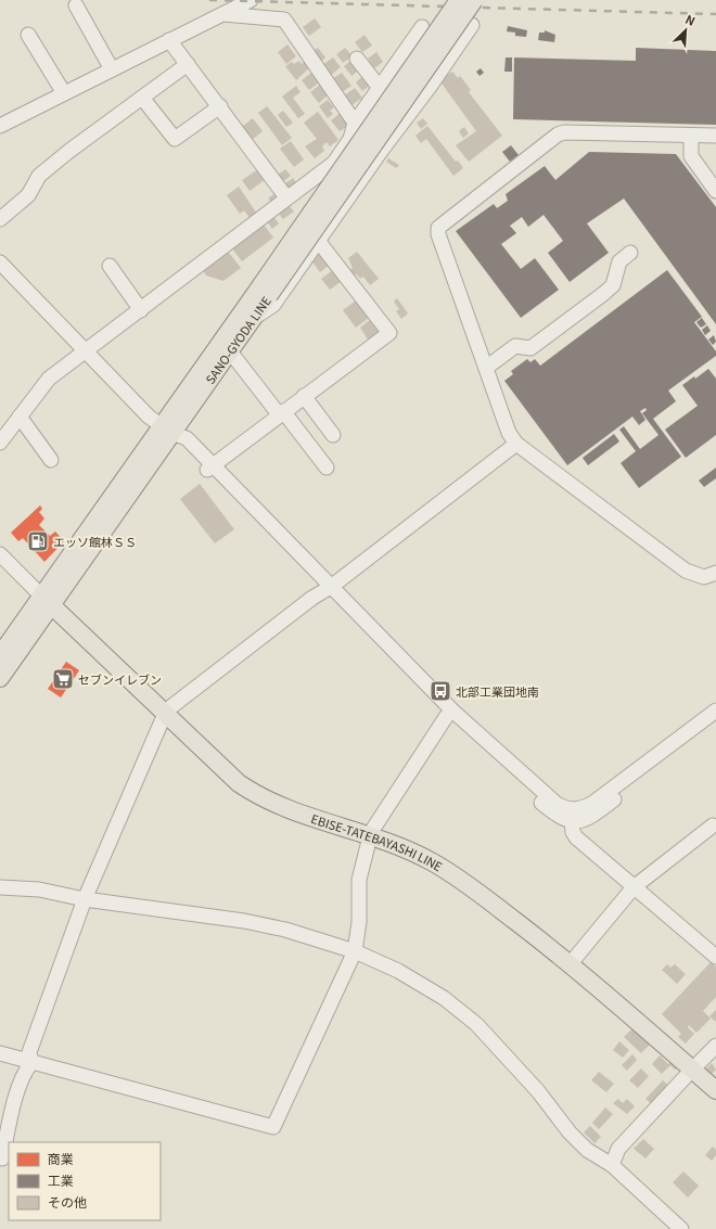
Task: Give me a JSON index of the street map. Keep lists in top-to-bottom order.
{
  "streets": {
    "main road": ["SANO-GYODA LINE", "EBISE-TATEBAYASHI LINE"]
  },
  "crossings": [
    ["SANO-GYODA LINE", "EBISE-TATEBAYASHI LINE"]
  ],
  "places": {
    "fuel station": ["エッソ館林ＳＳ"],
    "supermarket": ["セブンイレブン"],
    "bus stop": ["北部工業団地南"]
  },
  "legend": ["商業", "工業", "その他"],
  "north": "top right"
}
